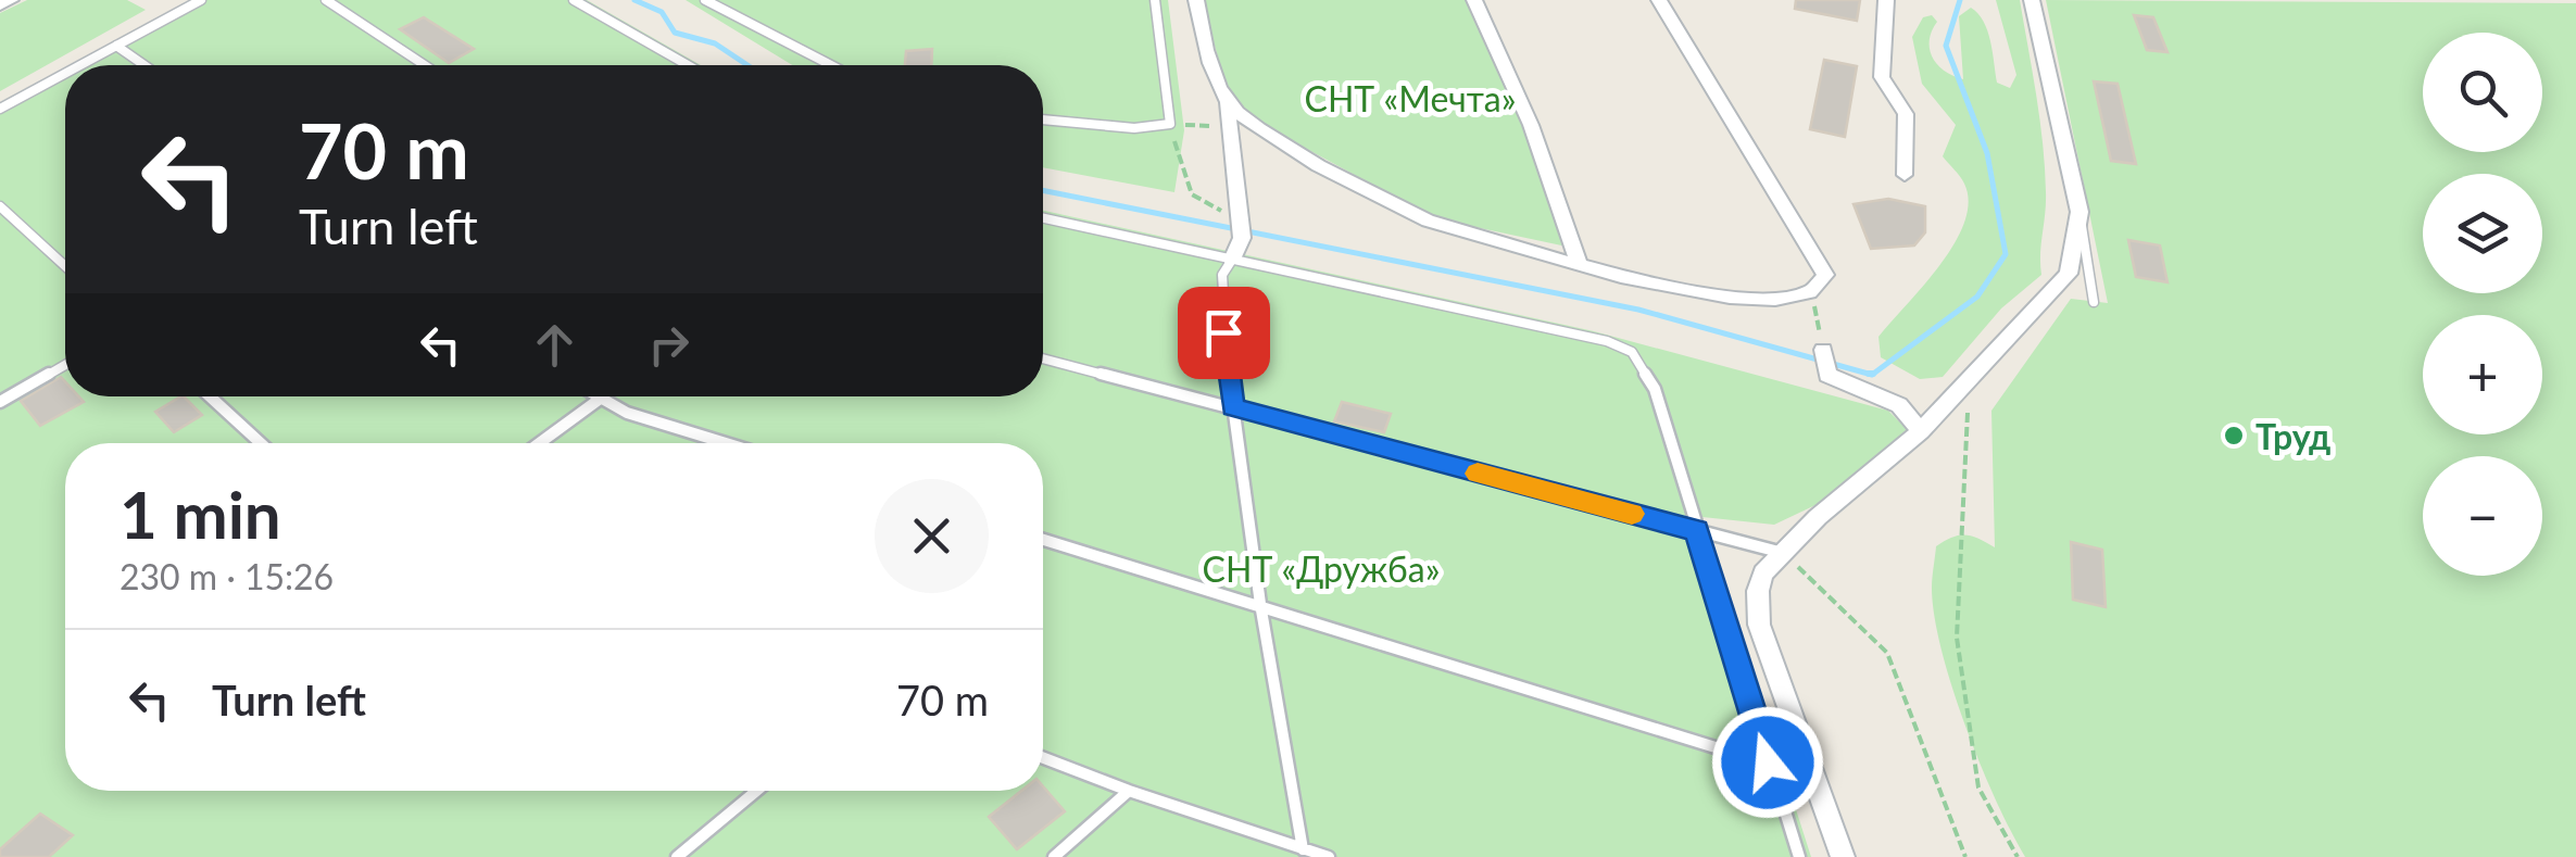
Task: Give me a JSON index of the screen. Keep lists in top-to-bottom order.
{
  "parks": ["СНТ «Мечта»", "СНТ «Дружба»"],
  "places": ["Труд"],
  "page": {
    "map_buttons": ["+", "−"],
    "turn": ["70 m", "Turn left"],
    "heading": ["1 min", "230 m · 15:26"],
    "list": [
      {
        "name": "Turn left",
        "value": "70 m"
      }
    ]
  }
}
